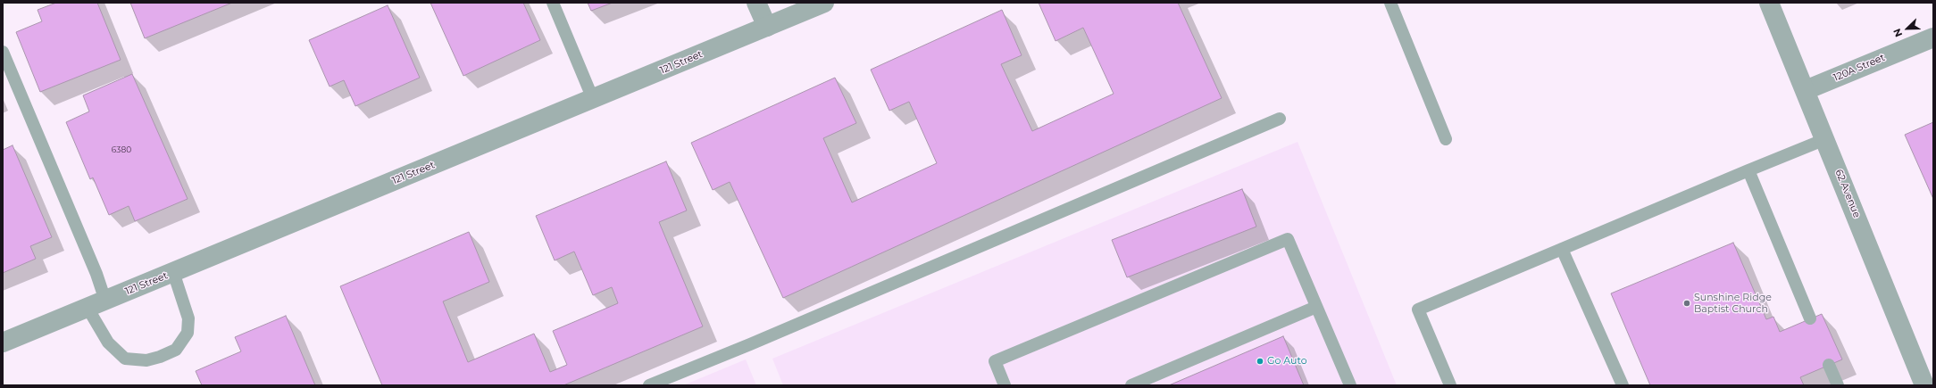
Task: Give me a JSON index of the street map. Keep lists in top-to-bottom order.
{
  "streets": {
    "street": ["121 Street", "120A Street", "62 Avenue"]
  },
  "crossings": [
    ["120A Street", "62 Avenue"]
  ],
  "places": ["Sunshine Ridge Baptist Church", "Go Auto"],
  "house_numbers": ["6380"],
  "north": "bottom left"
}
